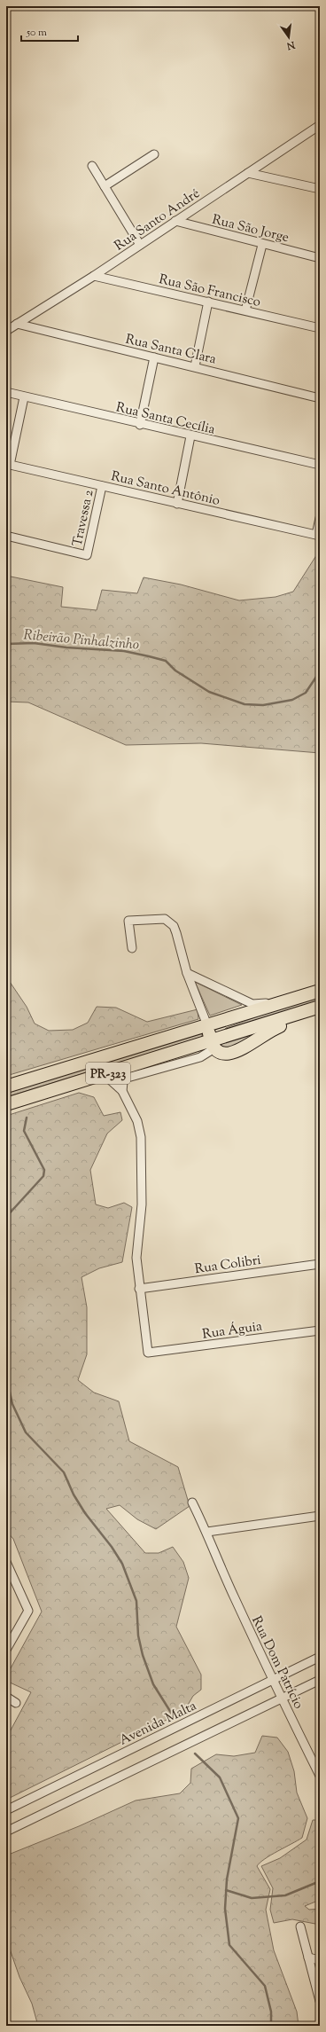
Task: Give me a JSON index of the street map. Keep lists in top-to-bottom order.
{
  "streets": {
    "highway": ["PR-323"],
    "street": [
      "Rua Santo André",
      "Rua São Jorge",
      "Rua São Francisco",
      "Rua Santa Clara",
      "Rua Santa Cecília",
      "Rua Santo Antônio",
      "Travessa 2",
      "Rua Colibri",
      "Rua Águia",
      "Rua Dom Patrício",
      "Avenida Malta"
    ]
  },
  "crossings": [
    ["Rua Santo André", "Rua São Jorge"],
    ["Rua Santo André", "Rua São Francisco"],
    ["Rua Santo André", "Rua Santa Clara"],
    ["Rua Santo Antônio", "Travessa 2"],
    ["Rua Colibri", "Rua Águia"],
    ["Rua Dom Patrício", "Avenida Malta"]
  ],
  "water": ["Ribeirão Pinhalzinho"],
  "scale_bar": "50 m",
  "north": "bottom"
}
